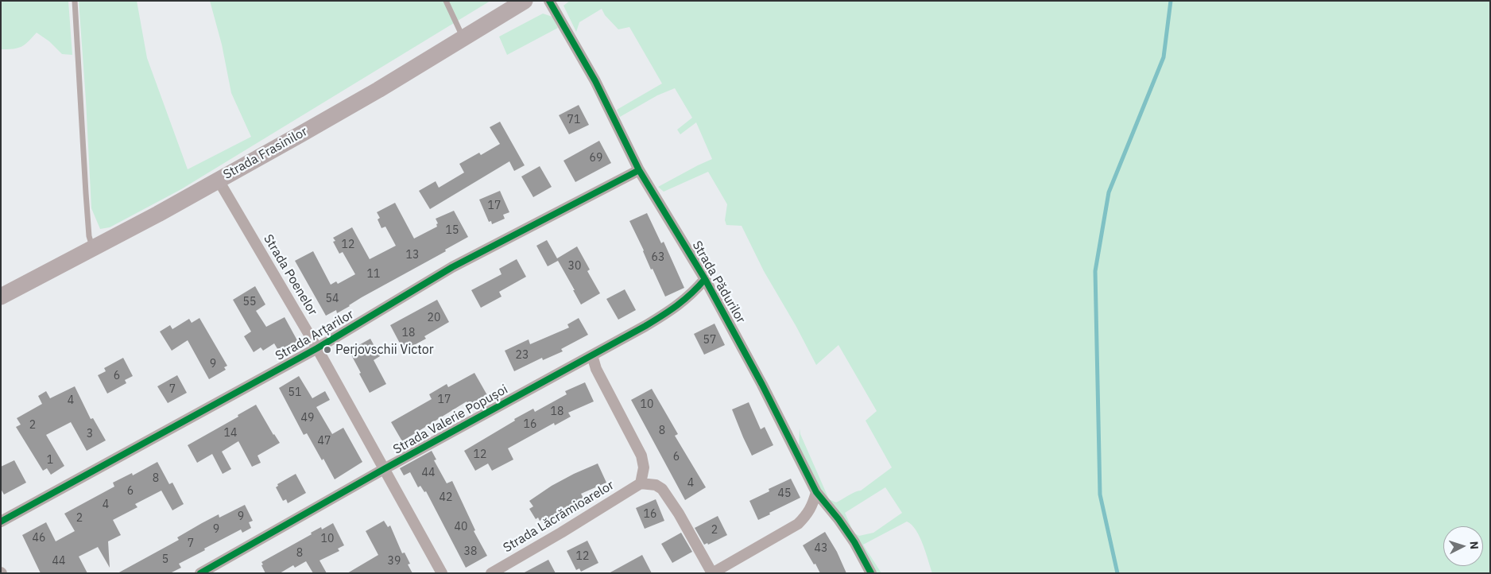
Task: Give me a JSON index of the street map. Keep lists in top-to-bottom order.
{
  "streets": {
    "main road": ["Strada Frasinilor"],
    "street": [
      "Strada Poenelor",
      "Strada Pădurilor",
      "Strada Arțarilor",
      "Strada Valerie Popușoi",
      "Strada Lăcrămioarelor"
    ]
  },
  "crossings": [
    ["Strada Frasinilor", "Strada Poenelor"],
    ["Strada Poenelor", "Strada Arțarilor"],
    ["Strada Poenelor", "Strada Valerie Popușoi"],
    ["Strada Pădurilor", "Strada Arțarilor"],
    ["Strada Pădurilor", "Strada Valerie Popușoi"]
  ],
  "places": ["Perjovschii Victor"],
  "house_numbers": [
    "71",
    "69",
    "17",
    "15",
    "12",
    "13",
    "63",
    "30",
    "11",
    "54",
    "55",
    "20",
    "18",
    "57",
    "23",
    "9",
    "6",
    "7",
    "51",
    "17",
    "4",
    "10",
    "18",
    "49",
    "16",
    "2",
    "8",
    "14",
    "3",
    "47",
    "12",
    "6",
    "1",
    "44",
    "8",
    "4",
    "6",
    "45",
    "42",
    "4",
    "16",
    "9",
    "2",
    "40",
    "9",
    "2",
    "46",
    "10",
    "7",
    "43",
    "38",
    "8",
    "12",
    "5",
    "44",
    "39"
  ],
  "north": "right"
}
